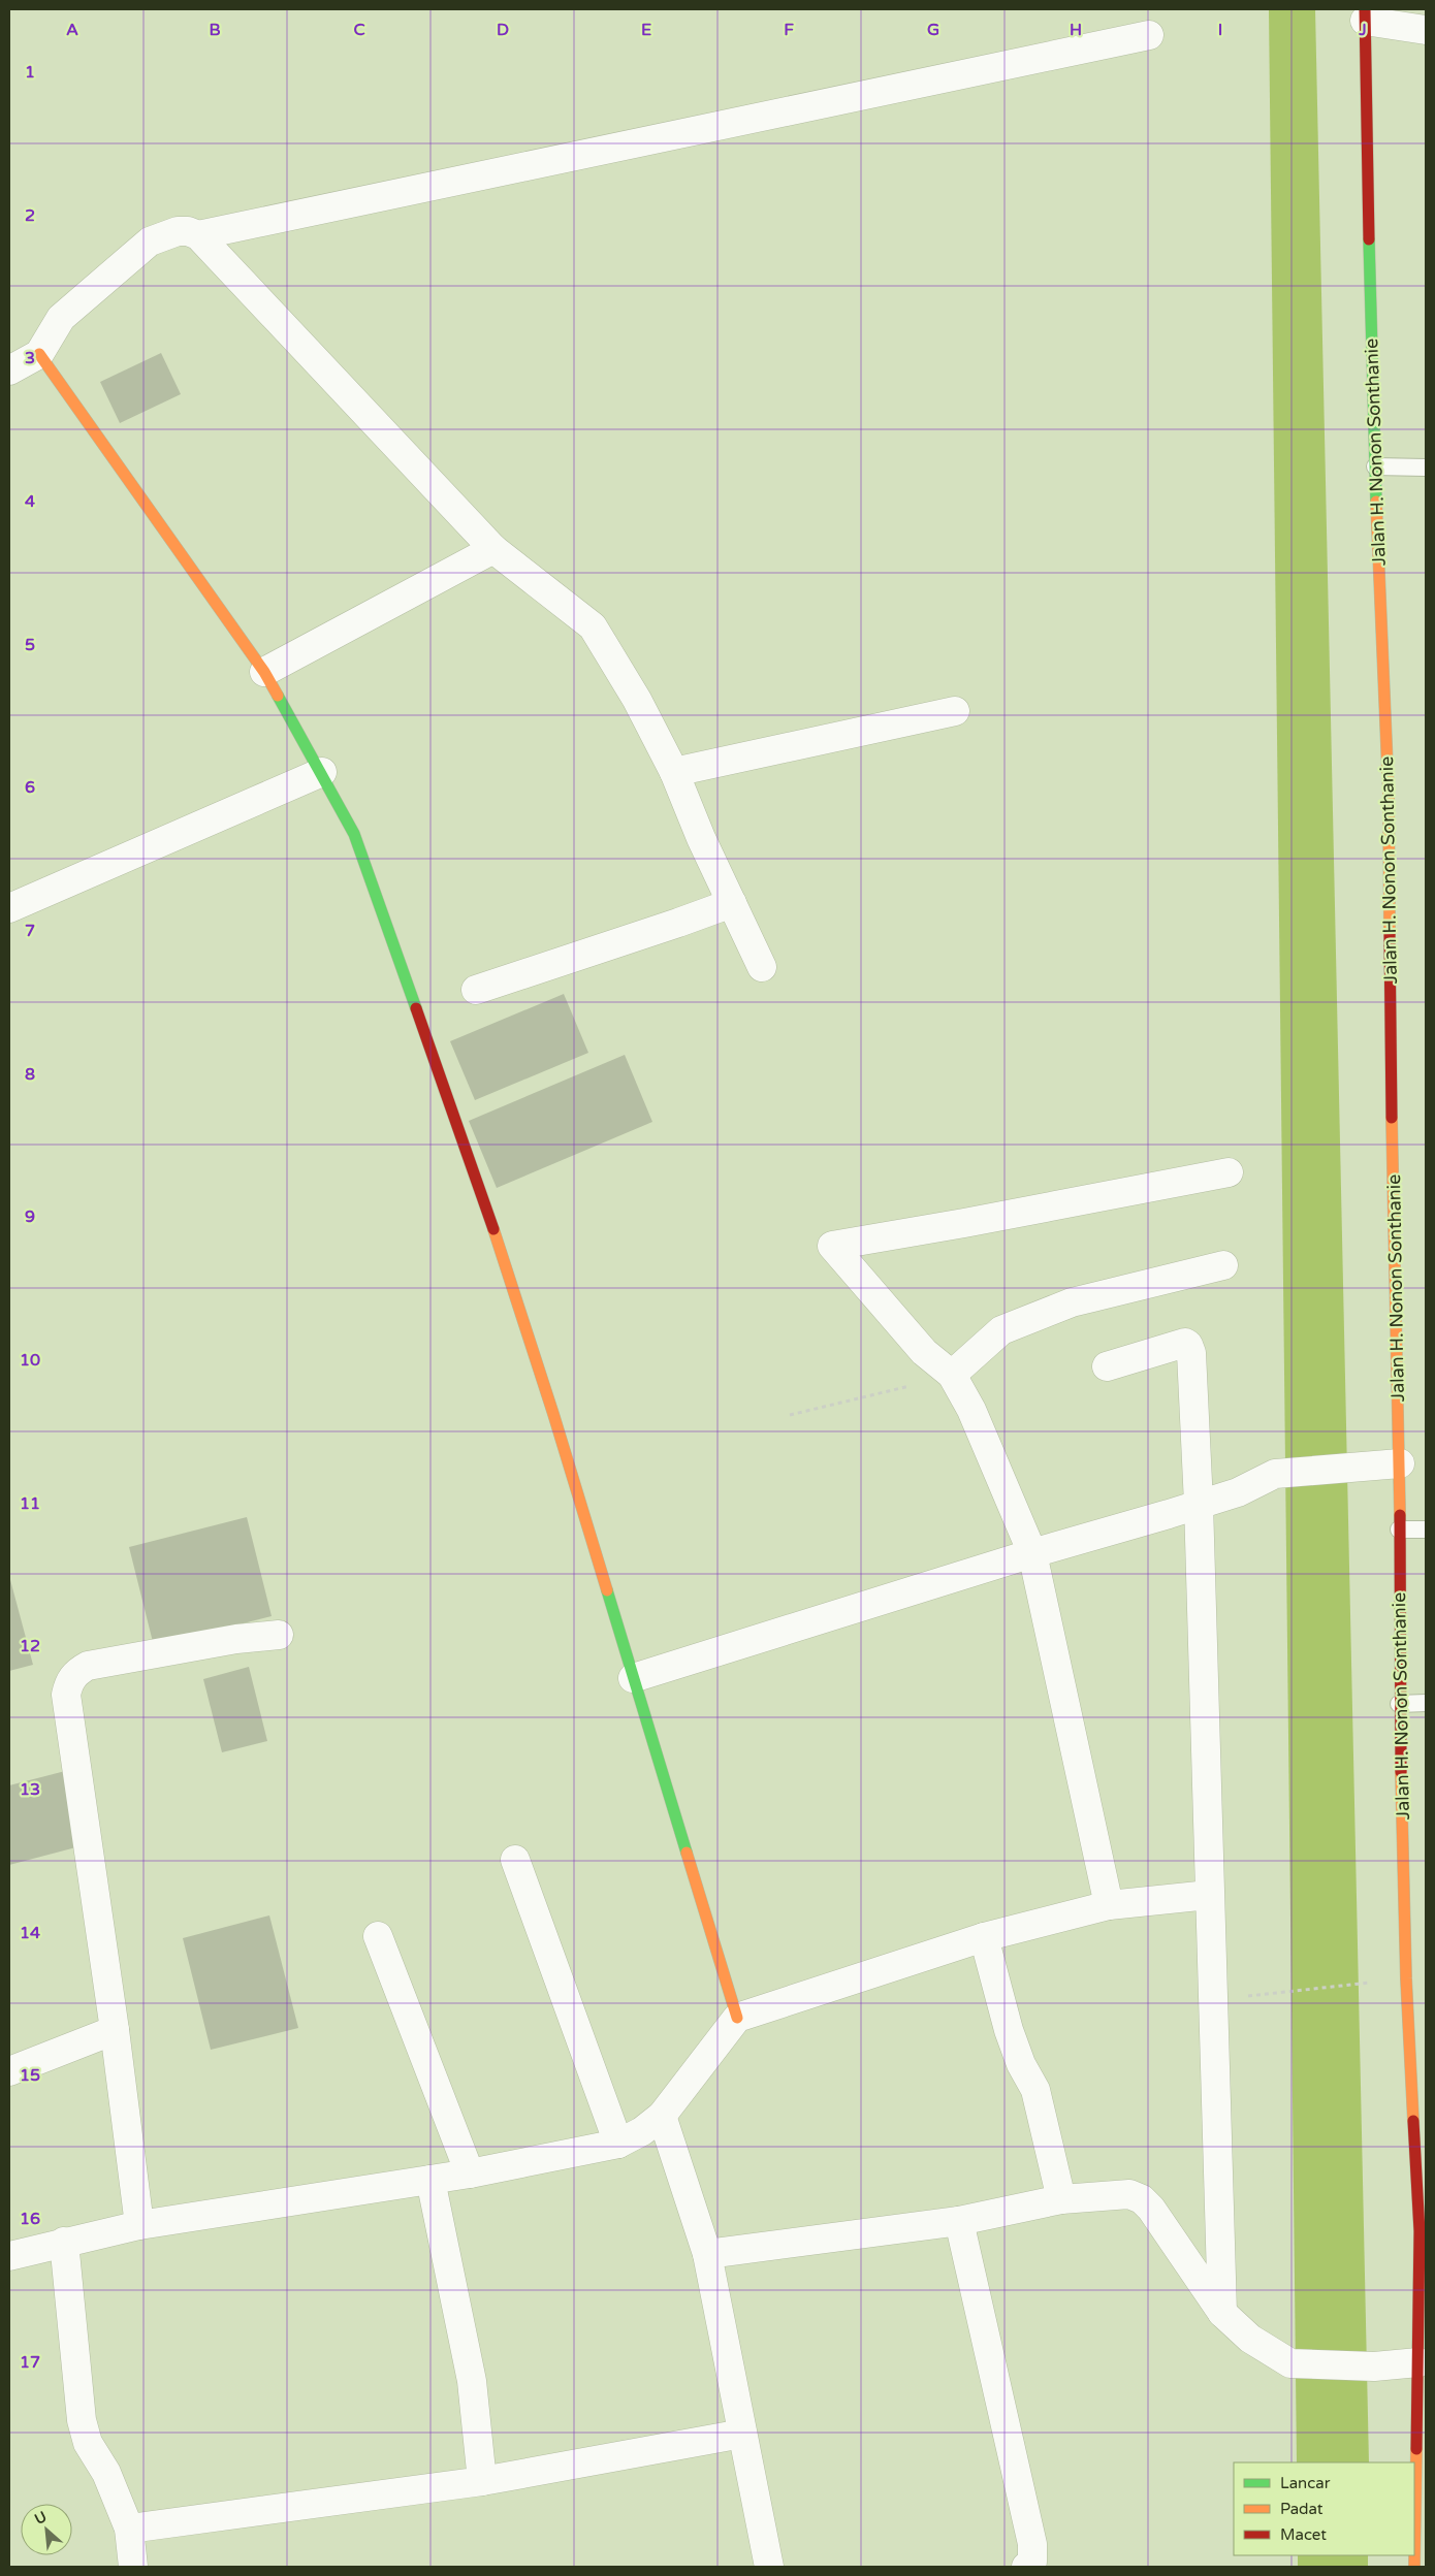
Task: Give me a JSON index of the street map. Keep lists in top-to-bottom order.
{
  "streets": {
    "street": ["Jalan H. Nonon Sonthanie"]
  },
  "legend": ["Lancar", "Padat", "Macet"],
  "north": "top left",
  "grid": {
    "columns": [
      "A",
      "B",
      "C",
      "D",
      "E",
      "F",
      "G",
      "H",
      "I",
      "J"
    ],
    "rows": [
      "1",
      "2",
      "3",
      "4",
      "5",
      "6",
      "7",
      "8",
      "9",
      "10",
      "11",
      "12",
      "13",
      "14",
      "15",
      "16",
      "17"
    ]
  }
}
